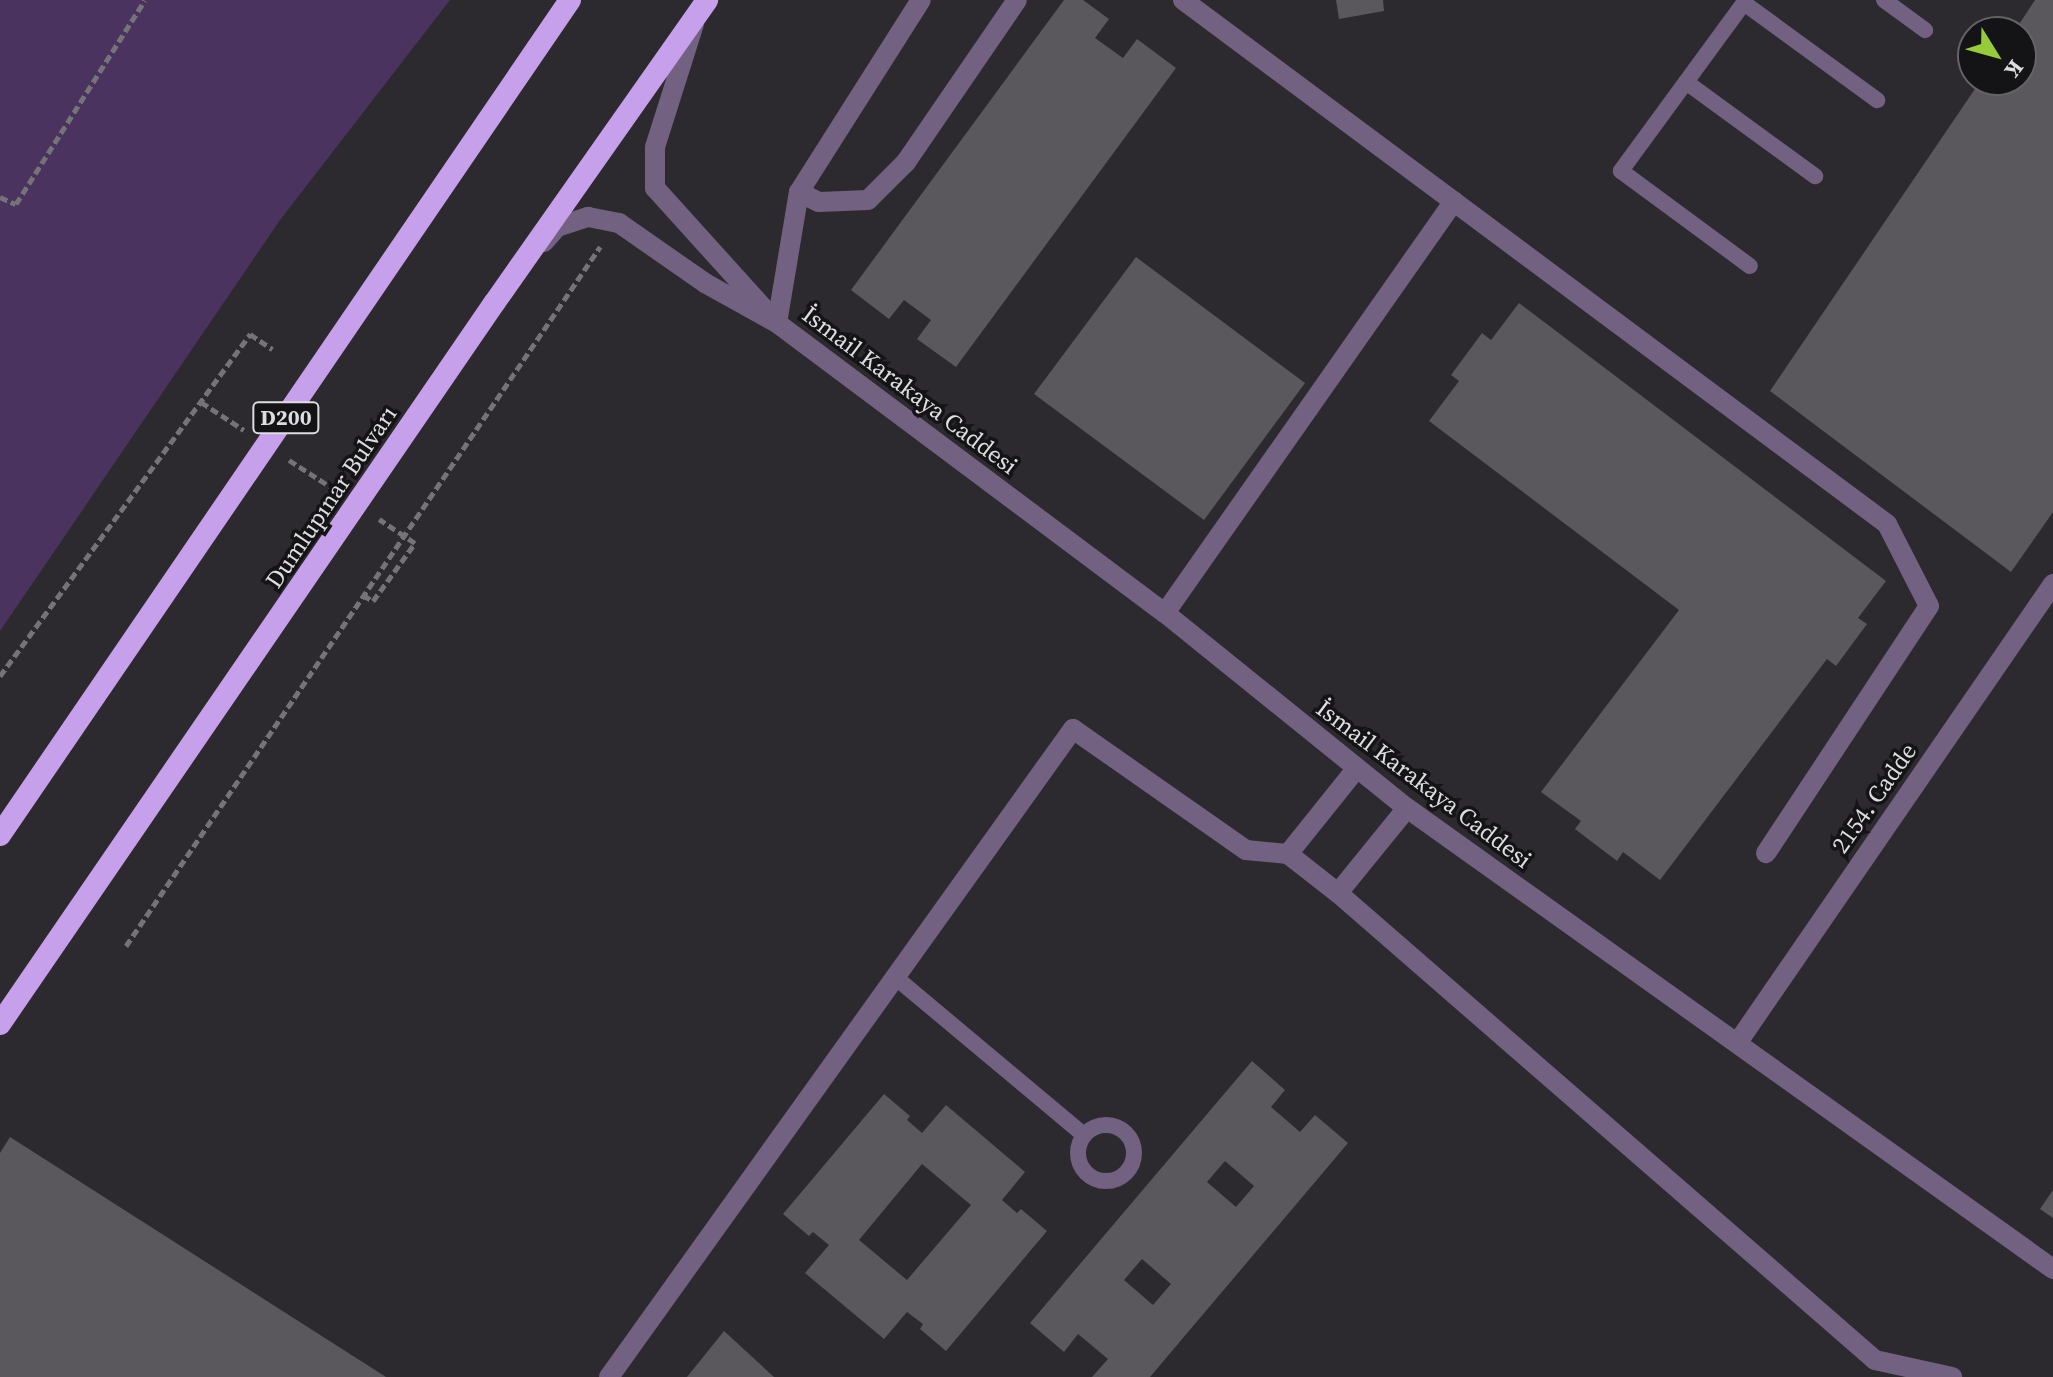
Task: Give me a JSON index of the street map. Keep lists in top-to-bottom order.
{
  "streets": {
    "highway": ["D200", "Dumlupınar Bulvarı"],
    "street": ["İsmail Karakaya Caddesi", "2154. Cadde"]
  },
  "crossings": [
    ["İsmail Karakaya Caddesi", "Dumlupınar Bulvarı"],
    ["İsmail Karakaya Caddesi", "2154. Cadde"]
  ],
  "north": "bottom right"
}
